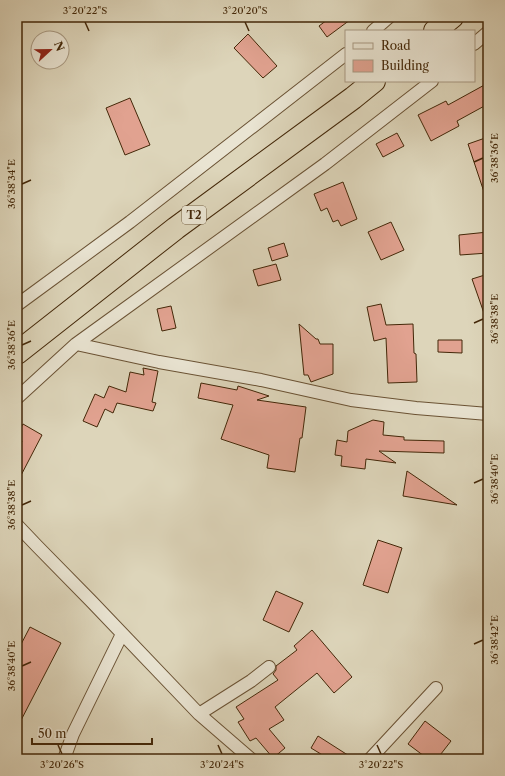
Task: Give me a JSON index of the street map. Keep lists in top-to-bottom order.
{
  "streets": {
    "highway": ["T2"]
  },
  "legend": ["Road", "Building"],
  "scale_bar": "50 m",
  "north": "right",
  "coordinates": [
    "3°20'22\"S",
    "3°20'20\"S",
    "36°38'36\"E",
    "36°38'34\"E",
    "36°38'38\"E",
    "36°38'40\"E",
    "36°38'42\"E",
    "3°20'26\"S",
    "3°20'24\"S"
  ]
}
